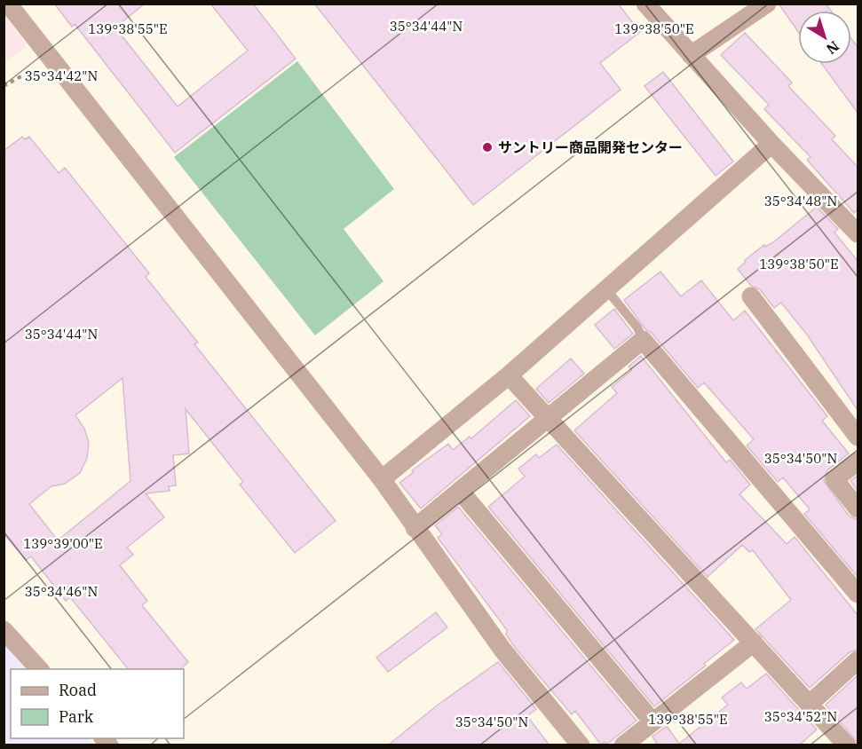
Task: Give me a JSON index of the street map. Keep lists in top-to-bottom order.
{
  "places": ["サントリー商品開発センター"],
  "legend": ["Road", "Park"],
  "north": "bottom right",
  "coordinates": [
    "35°34'44\"N",
    "139°38'55\"E",
    "139°38'50\"E",
    "35°34'42\"N",
    "35°34'48\"N",
    "35°34'50\"N",
    "139°39'00\"E",
    "35°34'46\"N",
    "35°34'52\"N"
  ]
}
